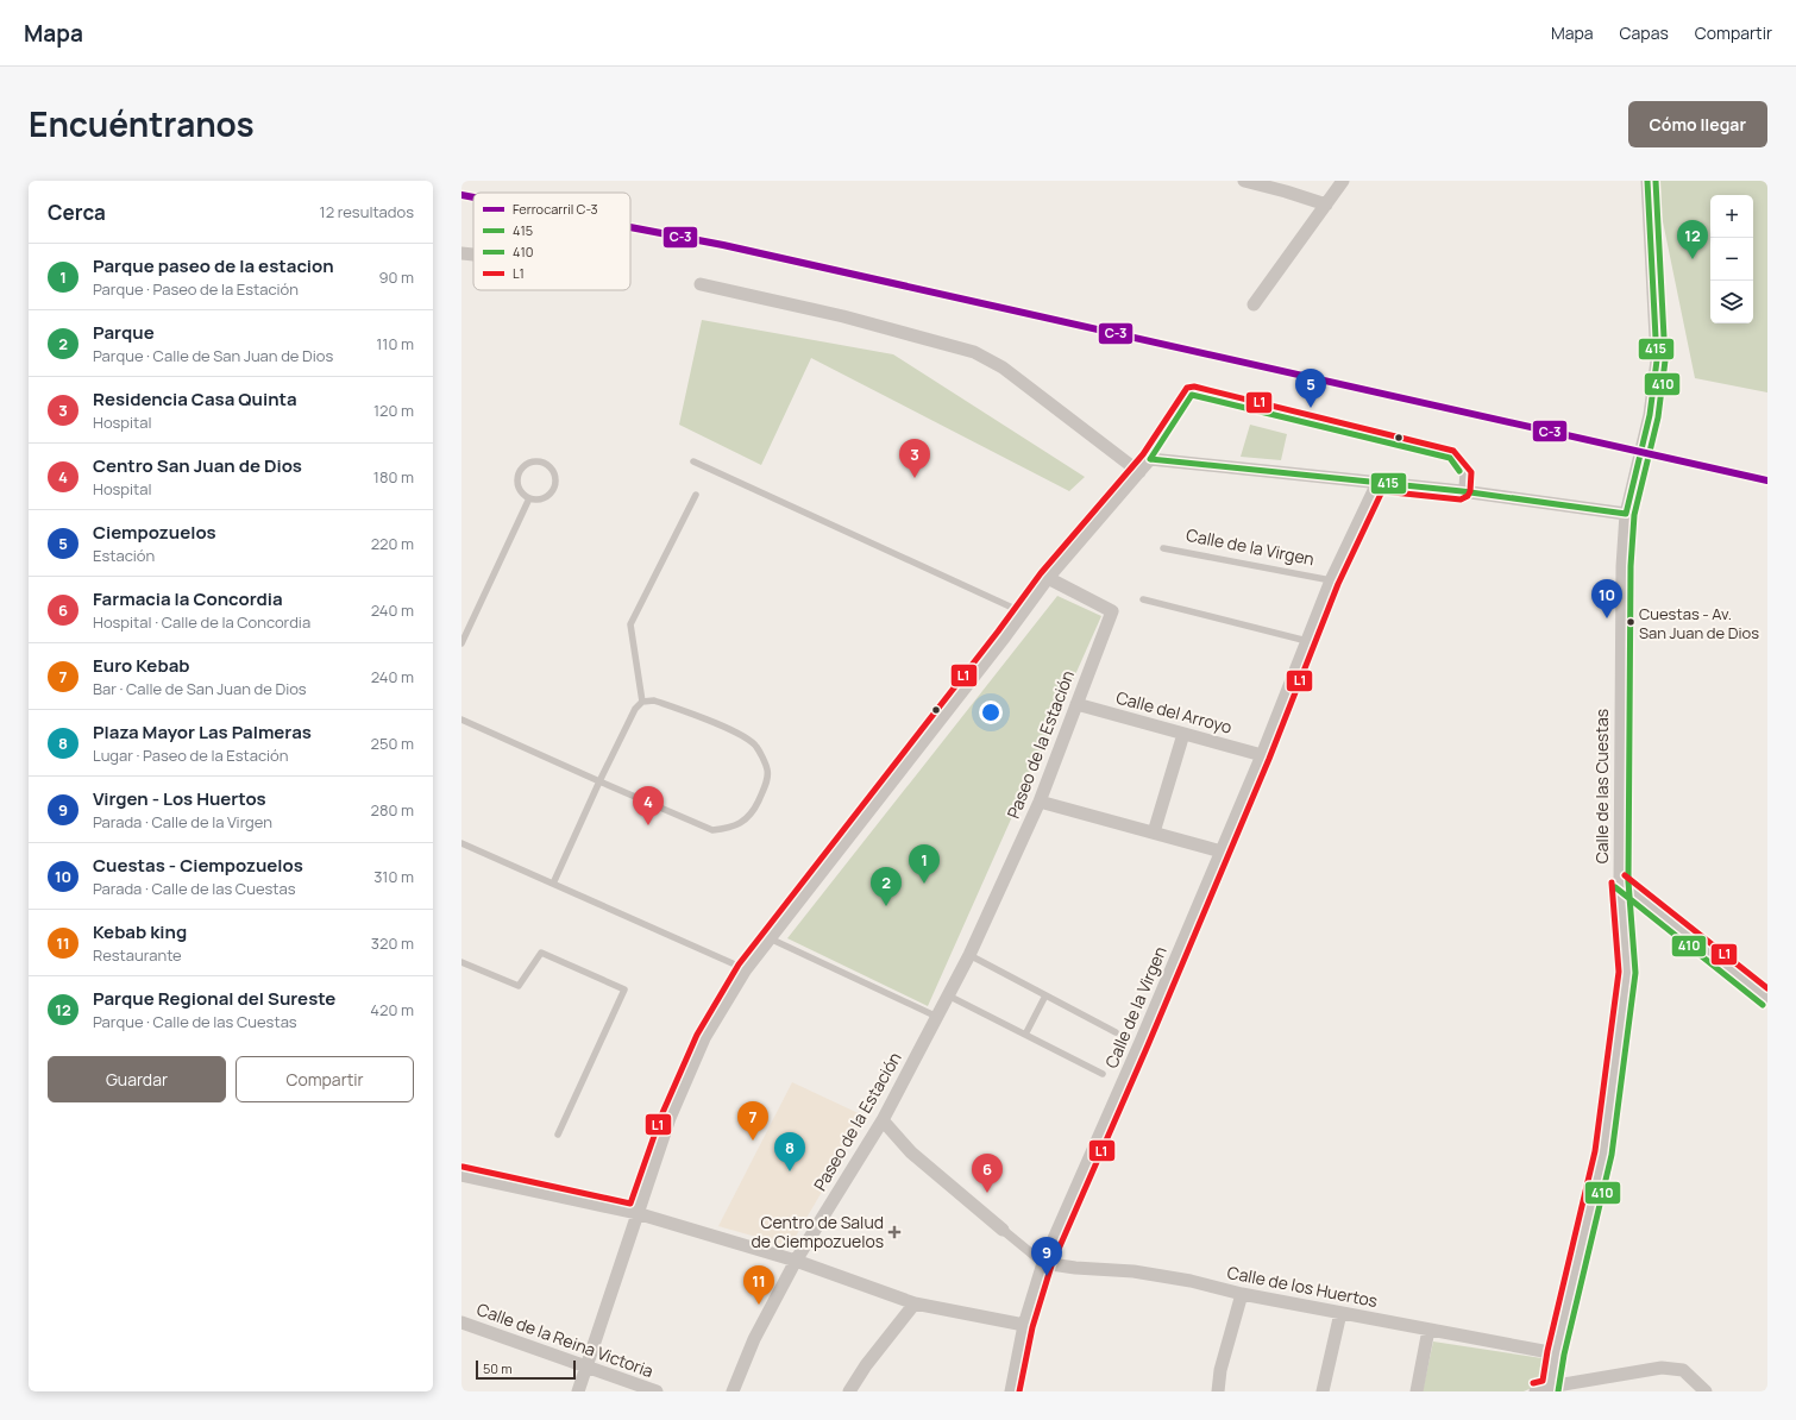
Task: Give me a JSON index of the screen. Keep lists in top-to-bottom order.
{
  "streets": {
    "street": [
      "Calle de la Virgen",
      "Calle del Arroyo",
      "Paseo de la Estación",
      "Calle de las Cuestas",
      "Calle de los Huertos",
      "Calle de la Reina Victoria"
    ]
  },
  "crossings": [
    ["Calle de la Virgen", "Calle del Arroyo"],
    ["Calle de la Virgen", "Calle de los Huertos"],
    ["Calle del Arroyo", "Paseo de la Estación"],
    ["Calle de las Cuestas", "Calle de los Huertos"]
  ],
  "places": {
    "other": ["Cuestas - Av. San Juan de Dios"],
    "health": ["Centro de Salud de Ciempozuelos"]
  },
  "lines": [
    "transit line 415",
    "transit line 410",
    "rail line C-3",
    "transit line L1"
  ],
  "legend": [
    "Ferrocarril C-3",
    "415",
    "410",
    "L1"
  ],
  "scale_bar": "50 m",
  "page": {
    "header": "Mapa",
    "nav": ["Mapa", "Capas", "Compartir"],
    "title": "Encuéntranos",
    "buttons": [
      "Cómo llegar",
      ["Guardar", "Compartir"]
    ],
    "heading": ["Cerca", "12 resultados"],
    "map_buttons": ["+", "−"],
    "pins": [
      "12",
      "5",
      "3",
      "10",
      "4",
      "1",
      "2",
      "7",
      "8",
      "6",
      "9",
      "11"
    ],
    "list": [
      {
        "mark": "1",
        "name": "Parque paseo de la estacion",
        "note": "Parque · Paseo de la Estación",
        "value": "90 m"
      },
      {
        "mark": "2",
        "name": "Parque",
        "note": "Parque · Calle de San Juan de Dios",
        "value": "110 m"
      },
      {
        "mark": "3",
        "name": "Residencia Casa Quinta",
        "note": "Hospital",
        "value": "120 m"
      },
      {
        "mark": "4",
        "name": "Centro San Juan de Dios",
        "note": "Hospital",
        "value": "180 m"
      },
      {
        "mark": "5",
        "name": "Ciempozuelos",
        "note": "Estación",
        "value": "220 m"
      },
      {
        "mark": "6",
        "name": "Farmacia la Concordia",
        "note": "Hospital · Calle de la Concordia",
        "value": "240 m"
      },
      {
        "mark": "7",
        "name": "Euro Kebab",
        "note": "Bar · Calle de San Juan de Dios",
        "value": "240 m"
      },
      {
        "mark": "8",
        "name": "Plaza Mayor Las Palmeras",
        "note": "Lugar · Paseo de la Estación",
        "value": "250 m"
      },
      {
        "mark": "9",
        "name": "Virgen - Los Huertos",
        "note": "Parada · Calle de la Virgen",
        "value": "280 m"
      },
      {
        "mark": "10",
        "name": "Cuestas - Ciempozuelos",
        "note": "Parada · Calle de las Cuestas",
        "value": "310 m"
      },
      {
        "mark": "11",
        "name": "Kebab king",
        "note": "Restaurante",
        "value": "320 m"
      },
      {
        "mark": "12",
        "name": "Parque Regional del Sureste",
        "note": "Parque · Calle de las Cuestas",
        "value": "420 m"
      }
    ],
    "scale": "50 m"
  }
}
